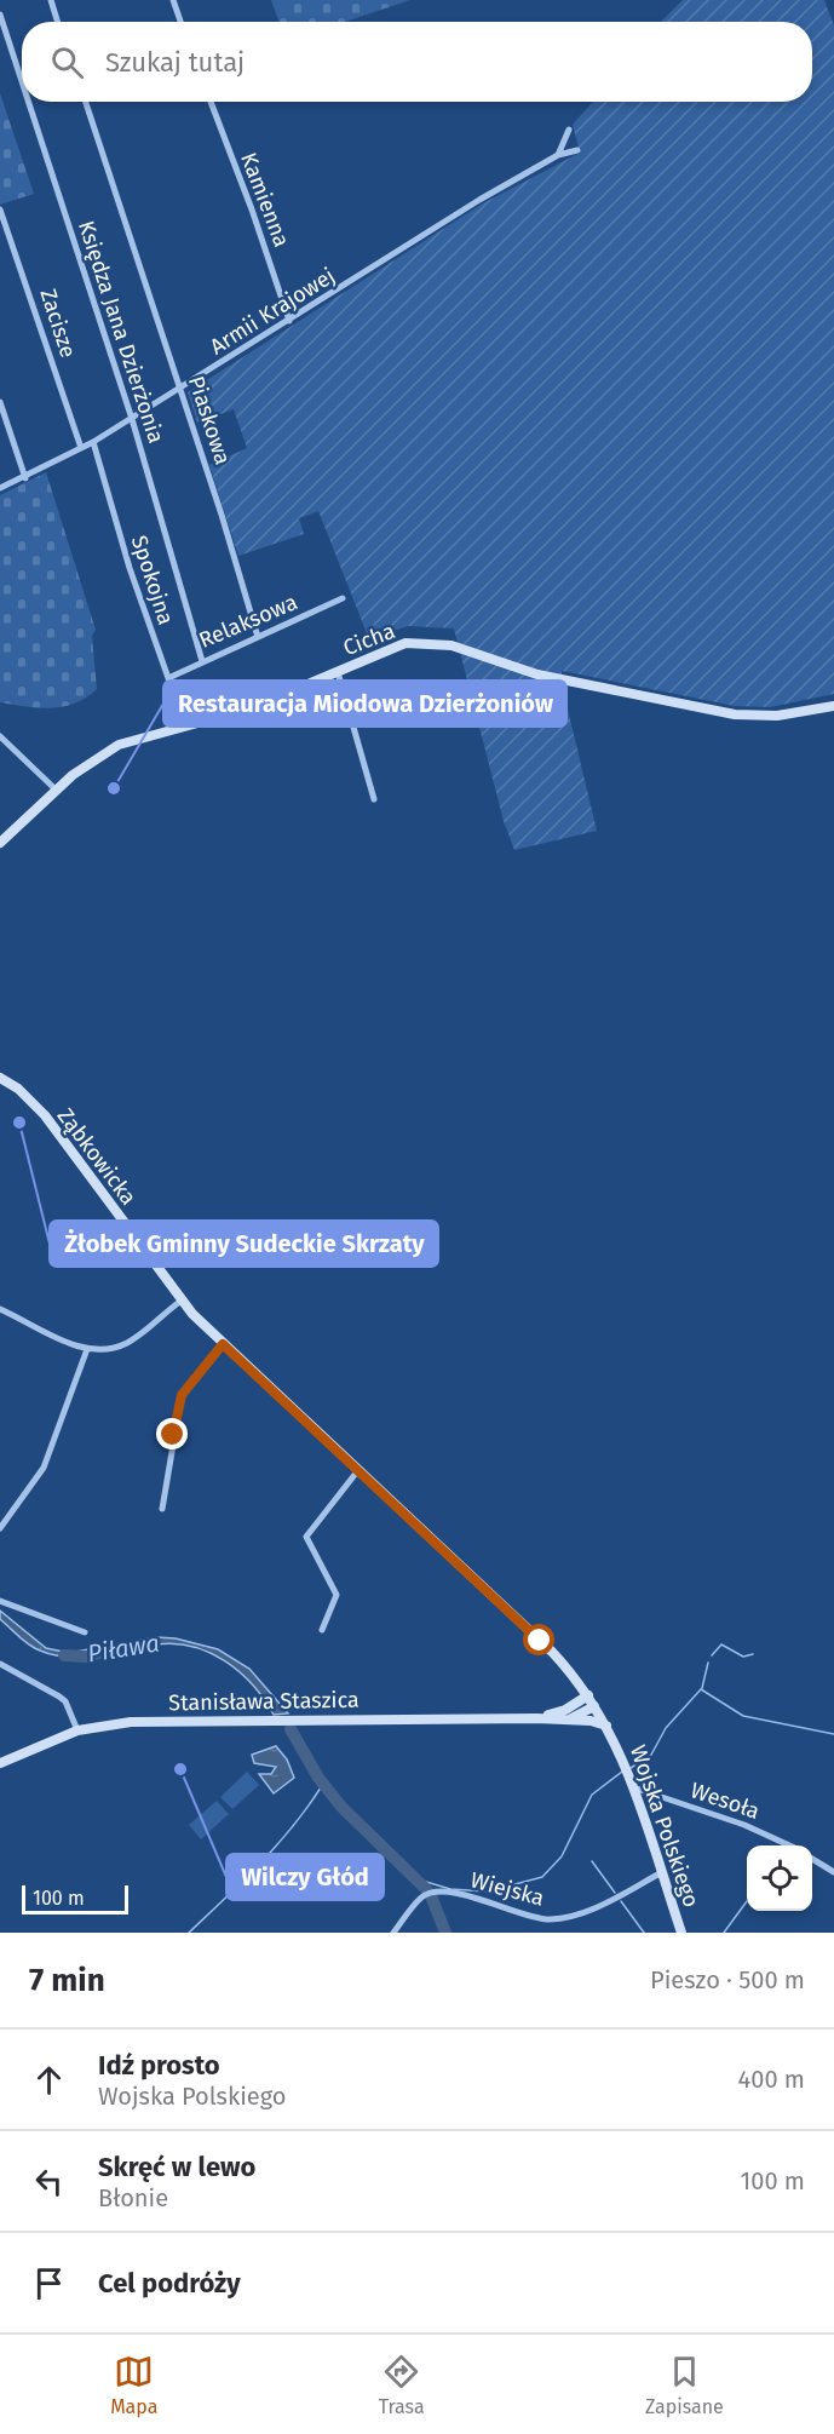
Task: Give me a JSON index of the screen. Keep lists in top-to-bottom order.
{
  "streets": {
    "street": [
      "Kamienna",
      "Armii Krajowej",
      "Zacisze",
      "Księdza Jana Dzierżonia",
      "Piaskowa",
      "Spokojna",
      "Relaksowa",
      "Cicha",
      "Ząbkowicka",
      "Stanisława Staszica",
      "Wesoła",
      "Wojska Polskiego",
      "Wiejska"
    ]
  },
  "crossings": [
    ["Kamienna", "Armii Krajowej"],
    ["Armii Krajowej", "Zacisze"],
    ["Armii Krajowej", "Księdza Jana Dzierżonia"],
    ["Armii Krajowej", "Piaskowa"],
    ["Armii Krajowej", "Spokojna"],
    ["Księdza Jana Dzierżonia", "Relaksowa"],
    ["Piaskowa", "Relaksowa"],
    ["Spokojna", "Relaksowa"],
    ["Spokojna", "Cicha"],
    ["Ząbkowicka", "Wojska Polskiego"],
    ["Stanisława Staszica", "Wojska Polskiego"],
    ["Wesoła", "Wojska Polskiego"],
    ["Wojska Polskiego", "Wiejska"]
  ],
  "water": ["Piława"],
  "places": ["Restauracja Miodowa Dzierżoniów", "Żłobek Gminny Sudeckie Skrzaty", "Wilczy Głód"],
  "scale_bar": "100 m",
  "page": {
    "search": "Szukaj tutaj",
    "scale": "100 m",
    "heading": ["7 min", "Pieszo · 500 m"],
    "list": [
      ["Idź prosto", "Wojska Polskiego", "400 m"],
      ["Skręć w lewo", "Błonie", "100 m"],
      "Cel podróży"
    ],
    "nav": ["Mapa", "Trasa", "Zapisane"]
  }
}
